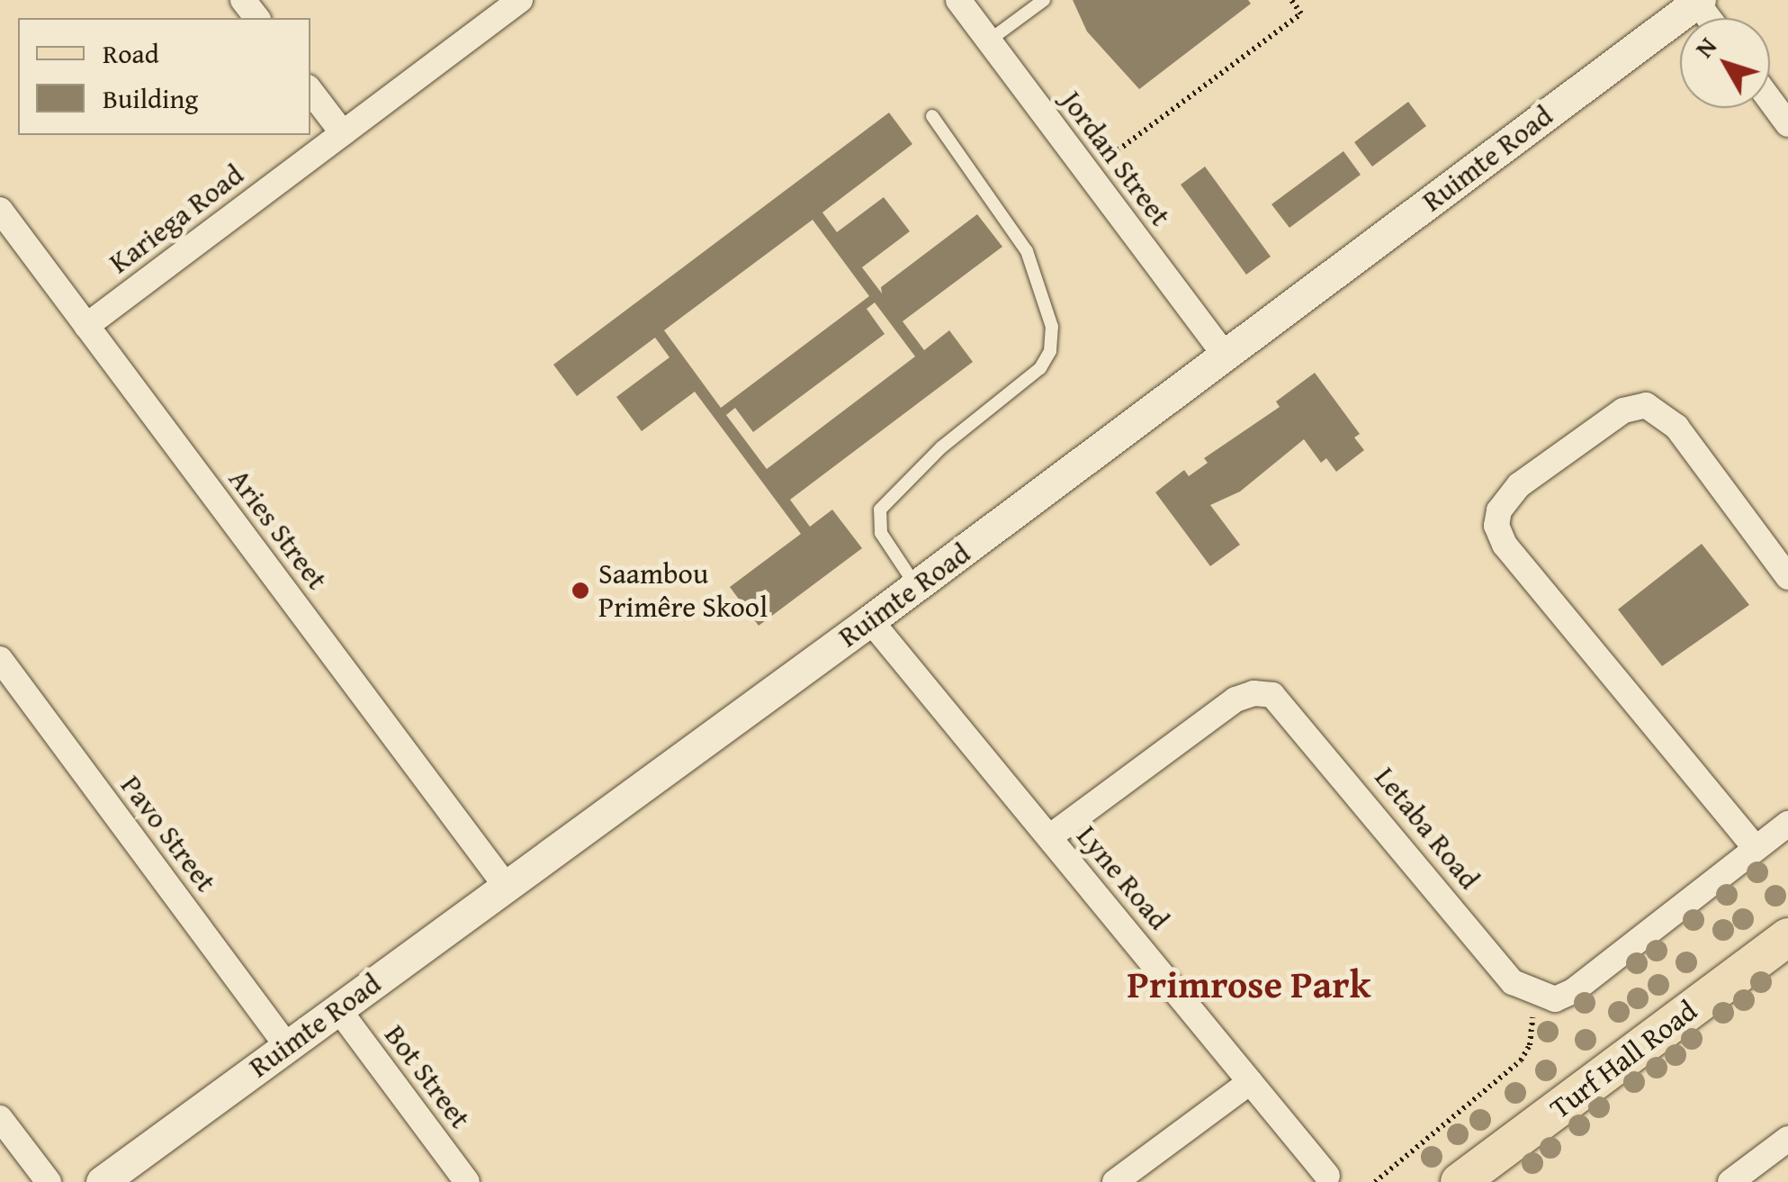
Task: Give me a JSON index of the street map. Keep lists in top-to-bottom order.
{
  "streets": {
    "main road": ["Turf Hall Road"],
    "street": [
      "Jordan Street",
      "Ruimte Road",
      "Kariega Road",
      "Aries Street",
      "Letaba Road",
      "Pavo Street",
      "Lyne Road",
      "Bot Street"
    ]
  },
  "crossings": [
    ["Jordan Street", "Ruimte Road"],
    ["Ruimte Road", "Aries Street"],
    ["Ruimte Road", "Pavo Street"],
    ["Ruimte Road", "Lyne Road"],
    ["Ruimte Road", "Bot Street"],
    ["Kariega Road", "Aries Street"],
    ["Letaba Road", "Lyne Road"]
  ],
  "districts": ["Primrose Park"],
  "places": ["Saambou Primêre Skool"],
  "legend": ["Road", "Building"],
  "north": "top left"
}
